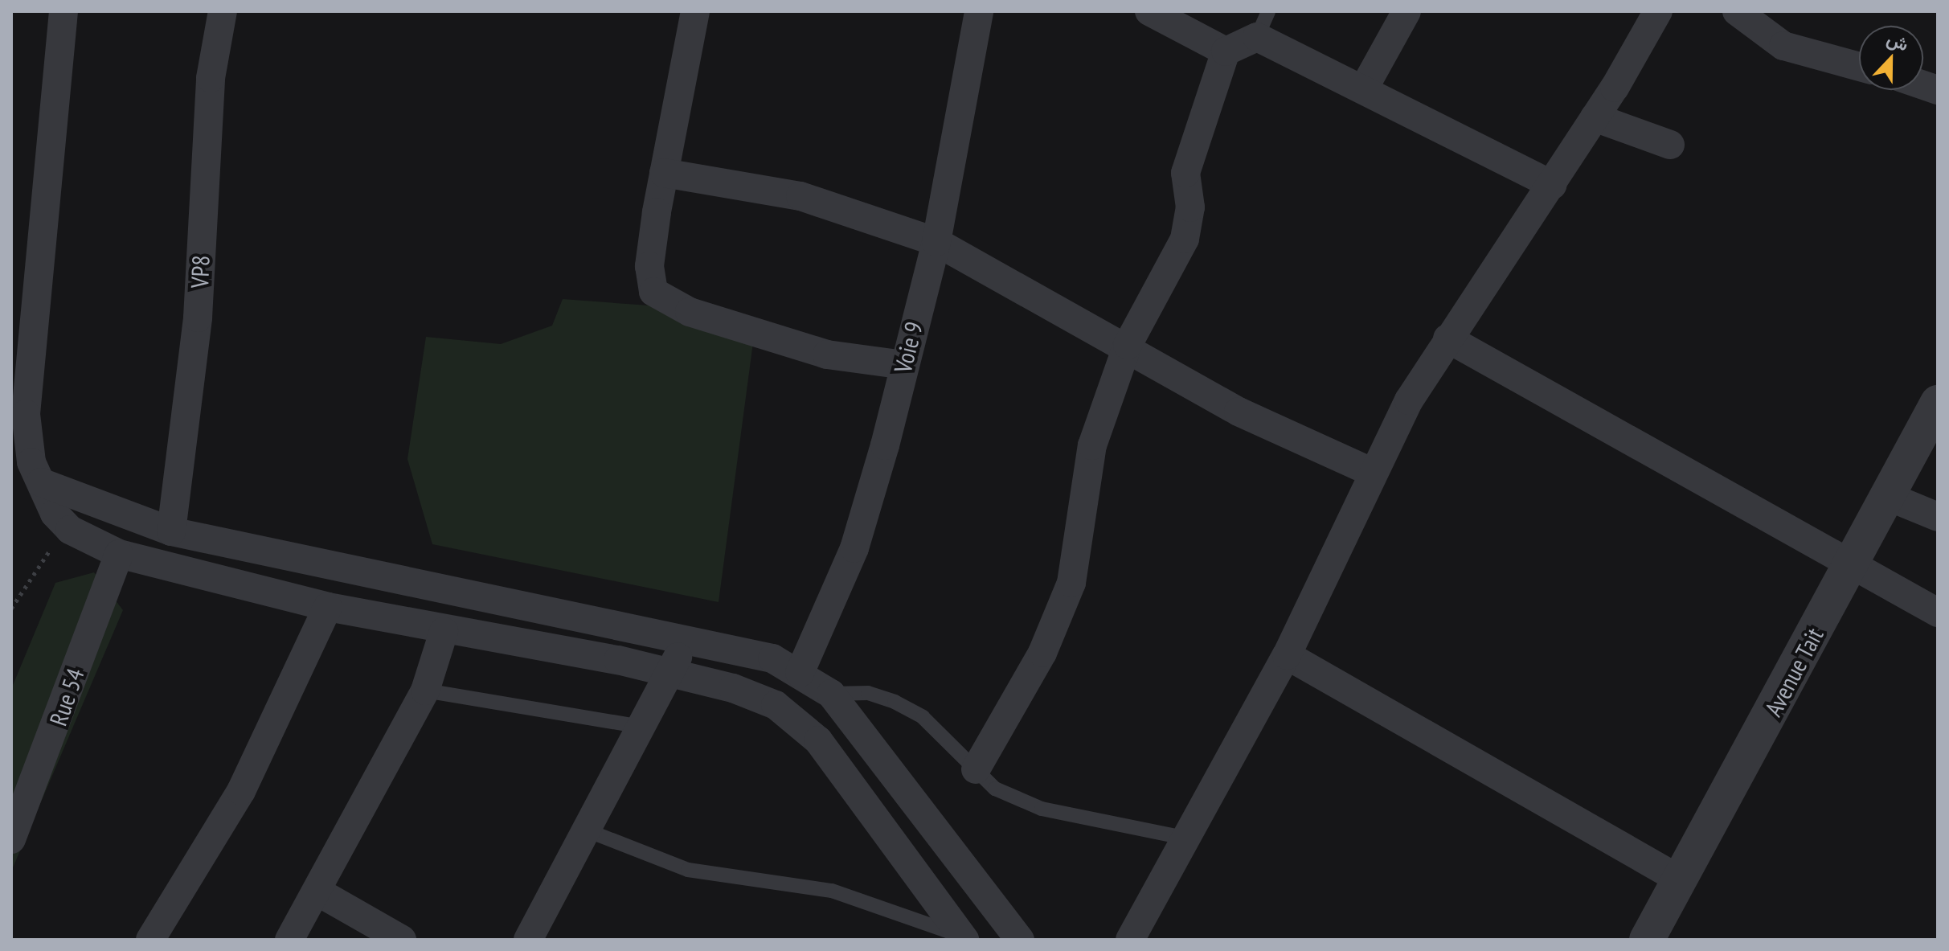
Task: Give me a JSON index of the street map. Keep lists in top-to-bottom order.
{
  "streets": {
    "street": [
      "VP8",
      "Voie 9",
      "Avenue Tait",
      "Rue 54"
    ]
  },
  "north": "top"
}
